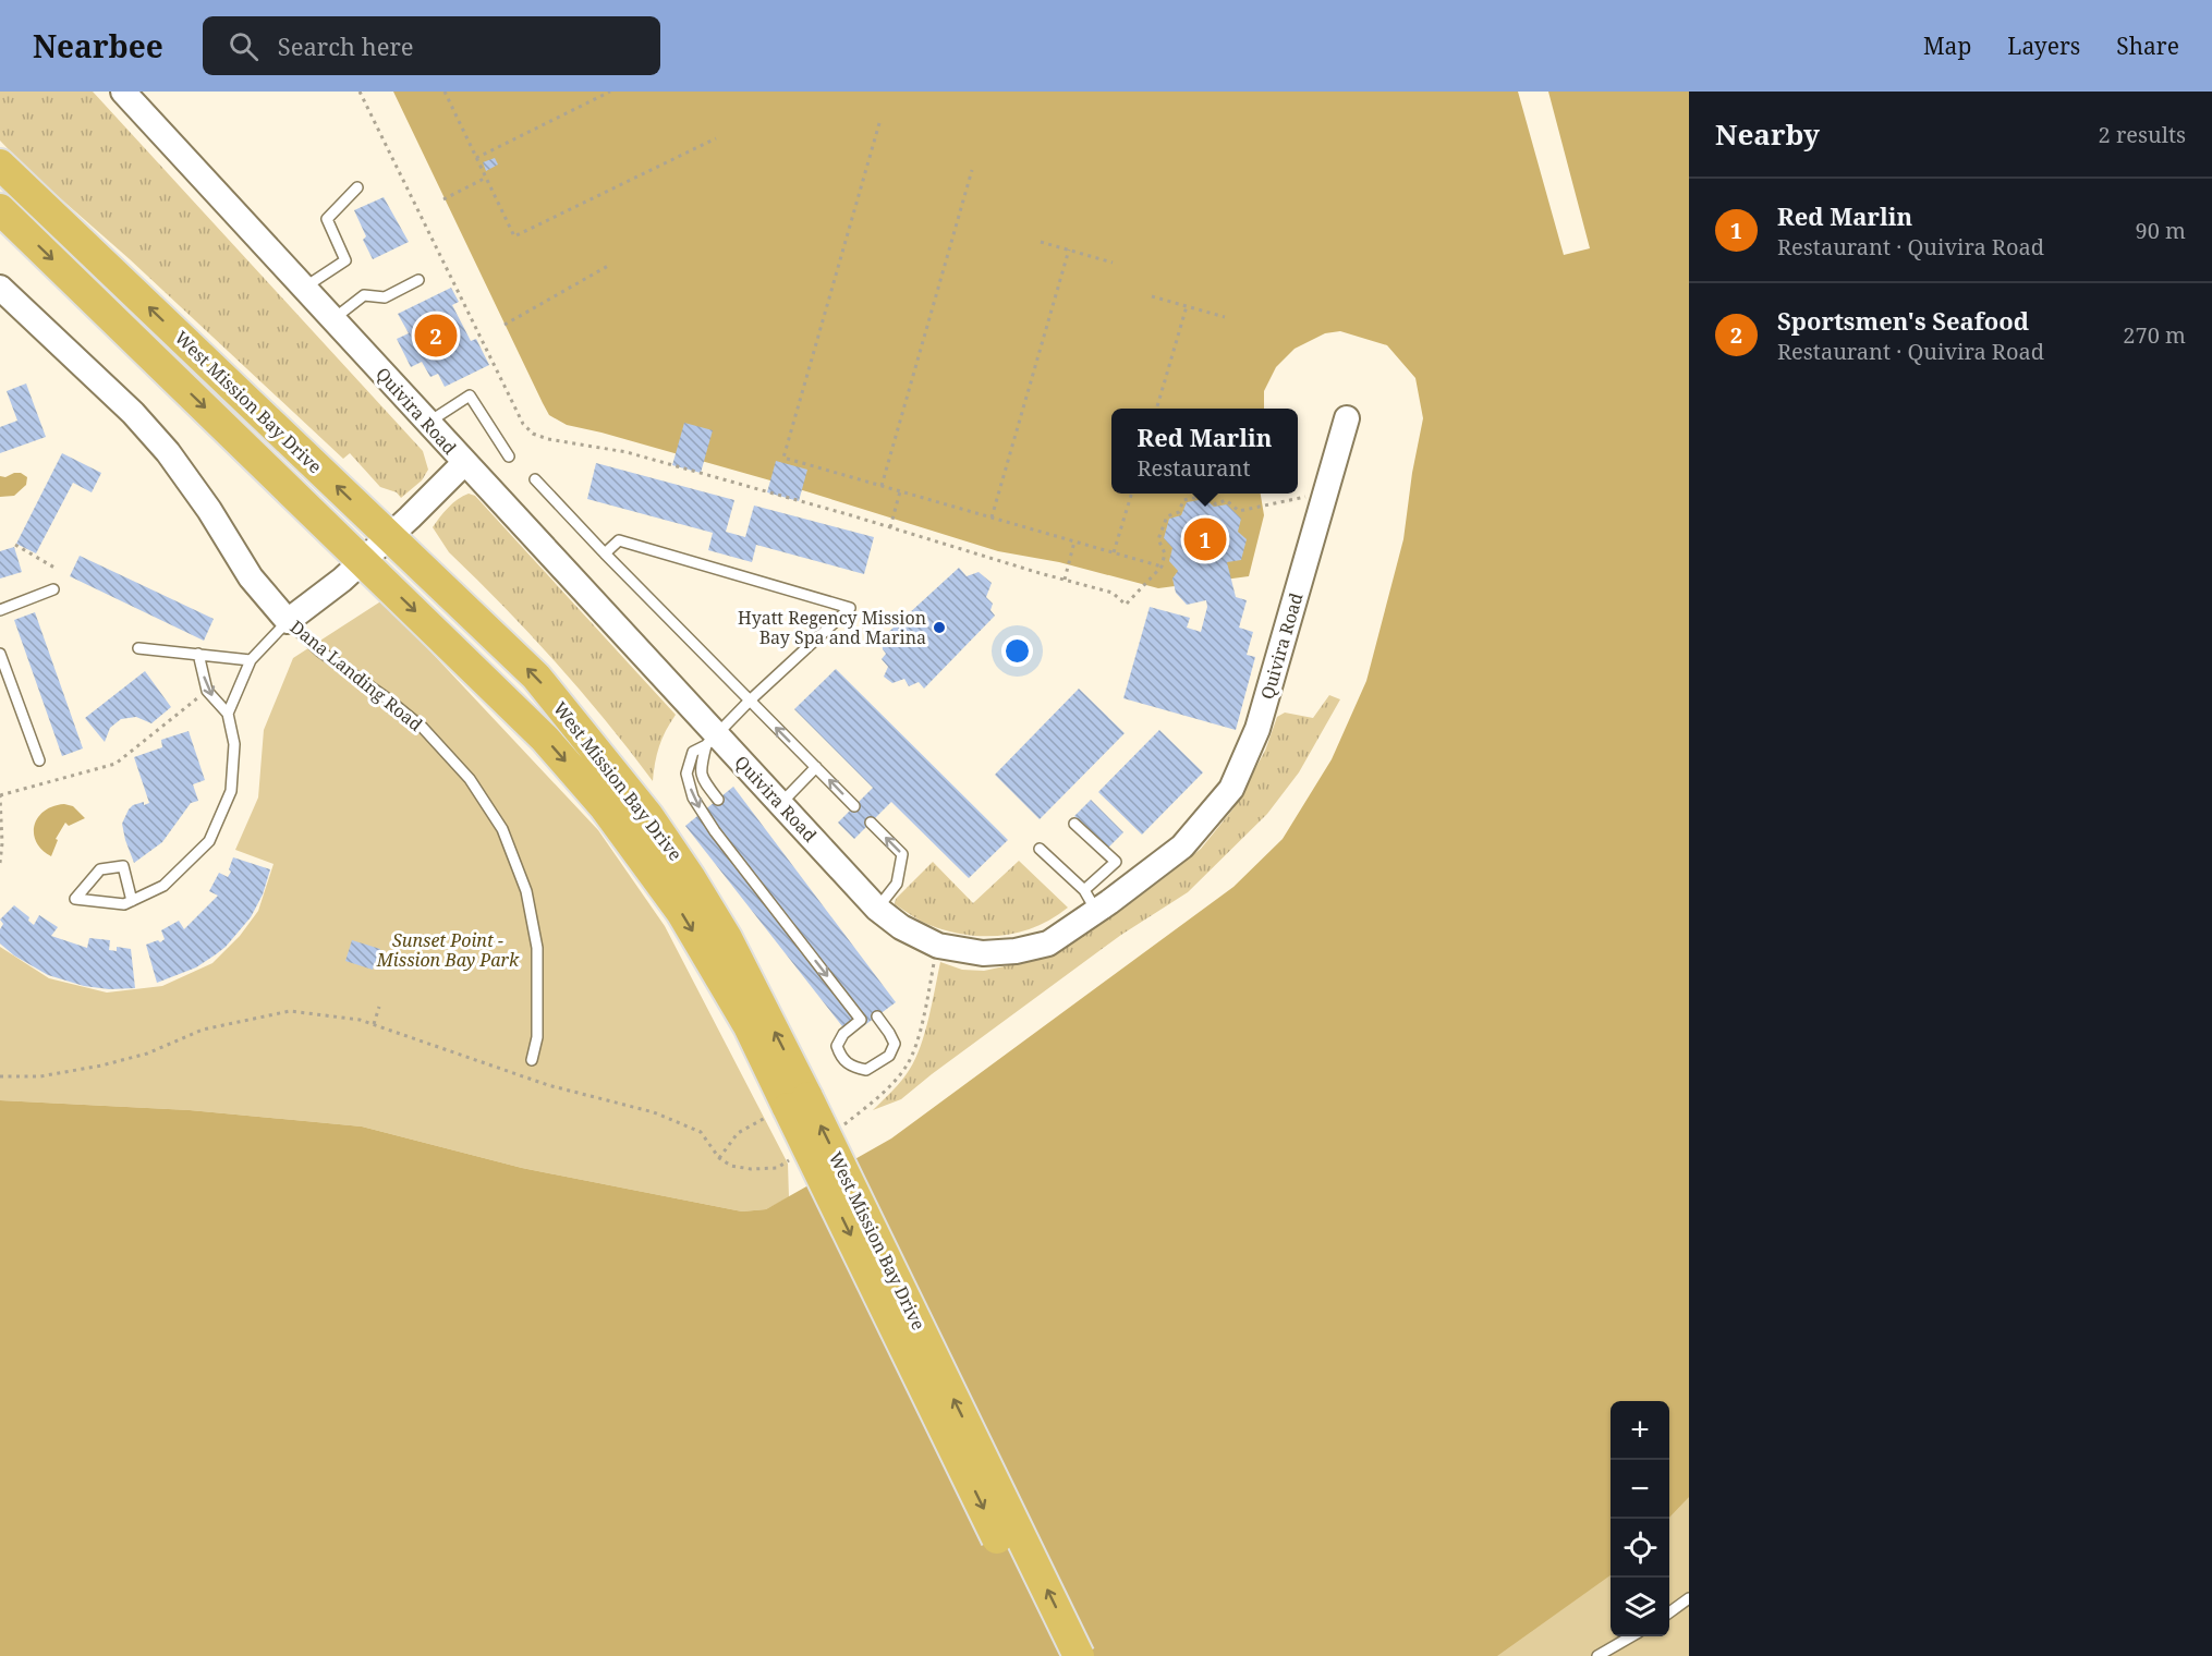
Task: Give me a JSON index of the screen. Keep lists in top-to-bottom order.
{
  "streets": {
    "main road": ["West Mission Bay Drive"],
    "street": ["Quivira Road", "Dana Landing Road"]
  },
  "parks": ["Sunset Point - Mission Bay Park"],
  "places": ["Hyatt Regency Mission Bay Spa and Marina"],
  "page": {
    "header": "Nearbee",
    "search": "Search here",
    "nav": ["Map", "Layers", "Share"],
    "heading": ["Nearby", "2 results"],
    "list": [
      {
        "mark": "1",
        "name": "Red Marlin",
        "note": "Restaurant · Quivira Road",
        "value": "90 m"
      },
      {
        "mark": "2",
        "name": "Sportsmen's Seafood",
        "note": "Restaurant · Quivira Road",
        "value": "270 m"
      }
    ],
    "pins": ["2", "1"],
    "popup": ["Red Marlin", "Restaurant"],
    "map_buttons": ["+", "−"]
  }
}
